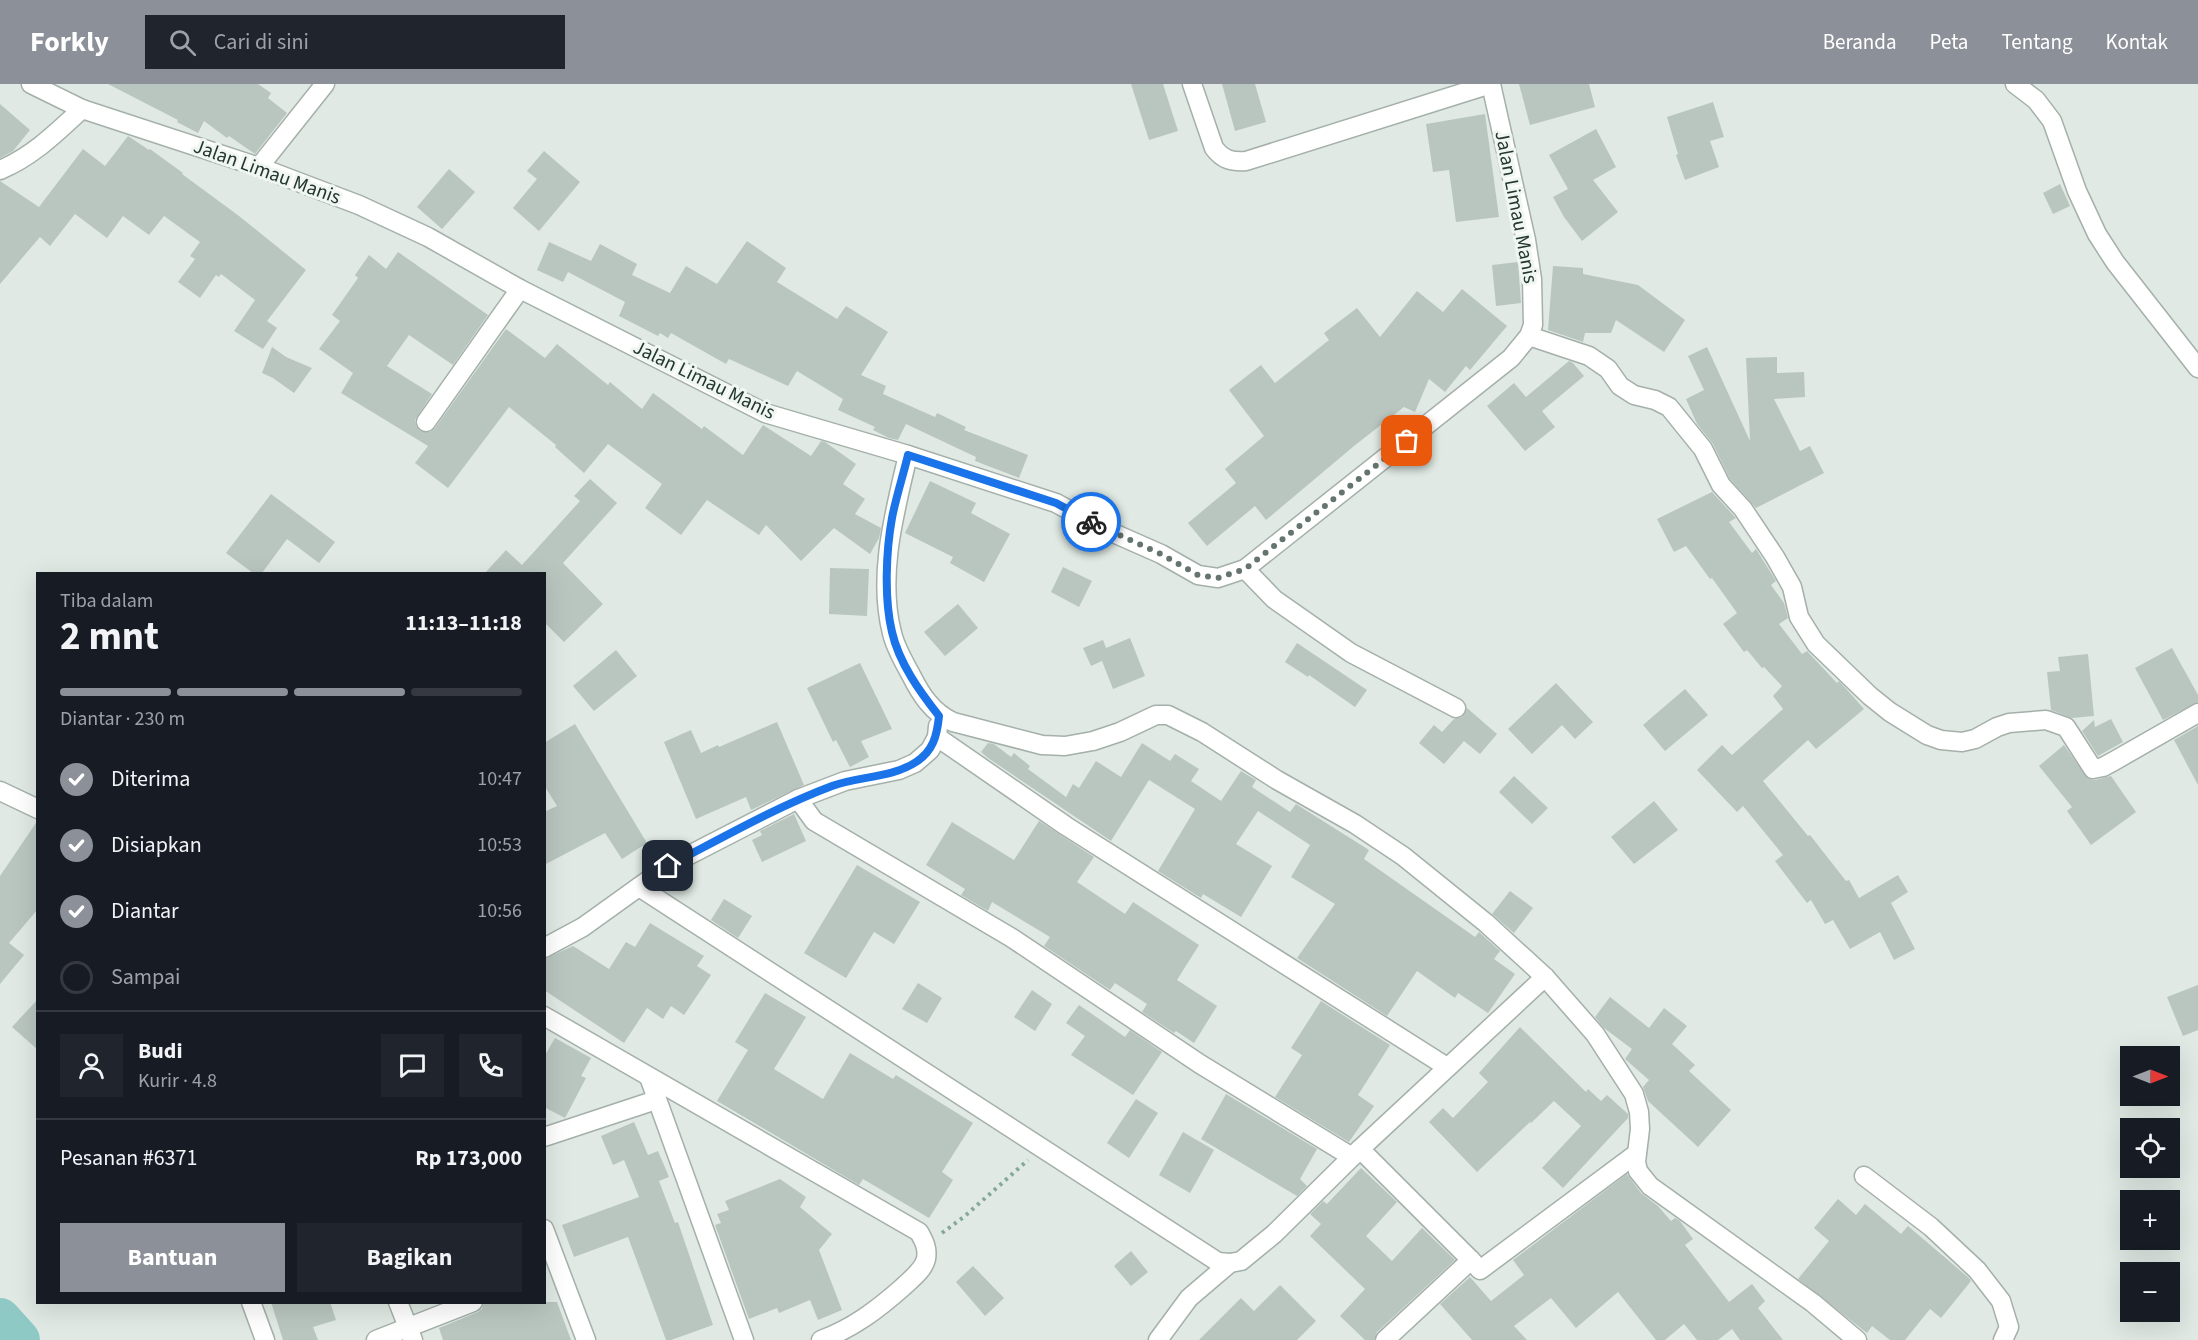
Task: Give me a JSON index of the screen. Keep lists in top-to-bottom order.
{
  "streets": {
    "street": ["Jalan Limau Manis"]
  },
  "north": "right",
  "page": {
    "header": "Forkly",
    "search": "Cari di sini",
    "nav": [
      "Beranda",
      "Peta",
      "Tentang",
      "Kontak"
    ],
    "heading": ["2 mnt", "Tiba dalam", "11:13–11:18"],
    "panel": [
      "Budi",
      "Kurir · 4.8",
      "Pesanan #6371",
      "Rp 173,000"
    ],
    "bar": "Diantar · 230 m",
    "list": [
      ["Diterima", "10:47"],
      ["Disiapkan", "10:53"],
      ["Diantar", "10:56"],
      "Sampai"
    ],
    "map_buttons": ["+", "−"],
    "buttons": ["Bantuan", "Bagikan"]
  }
}
